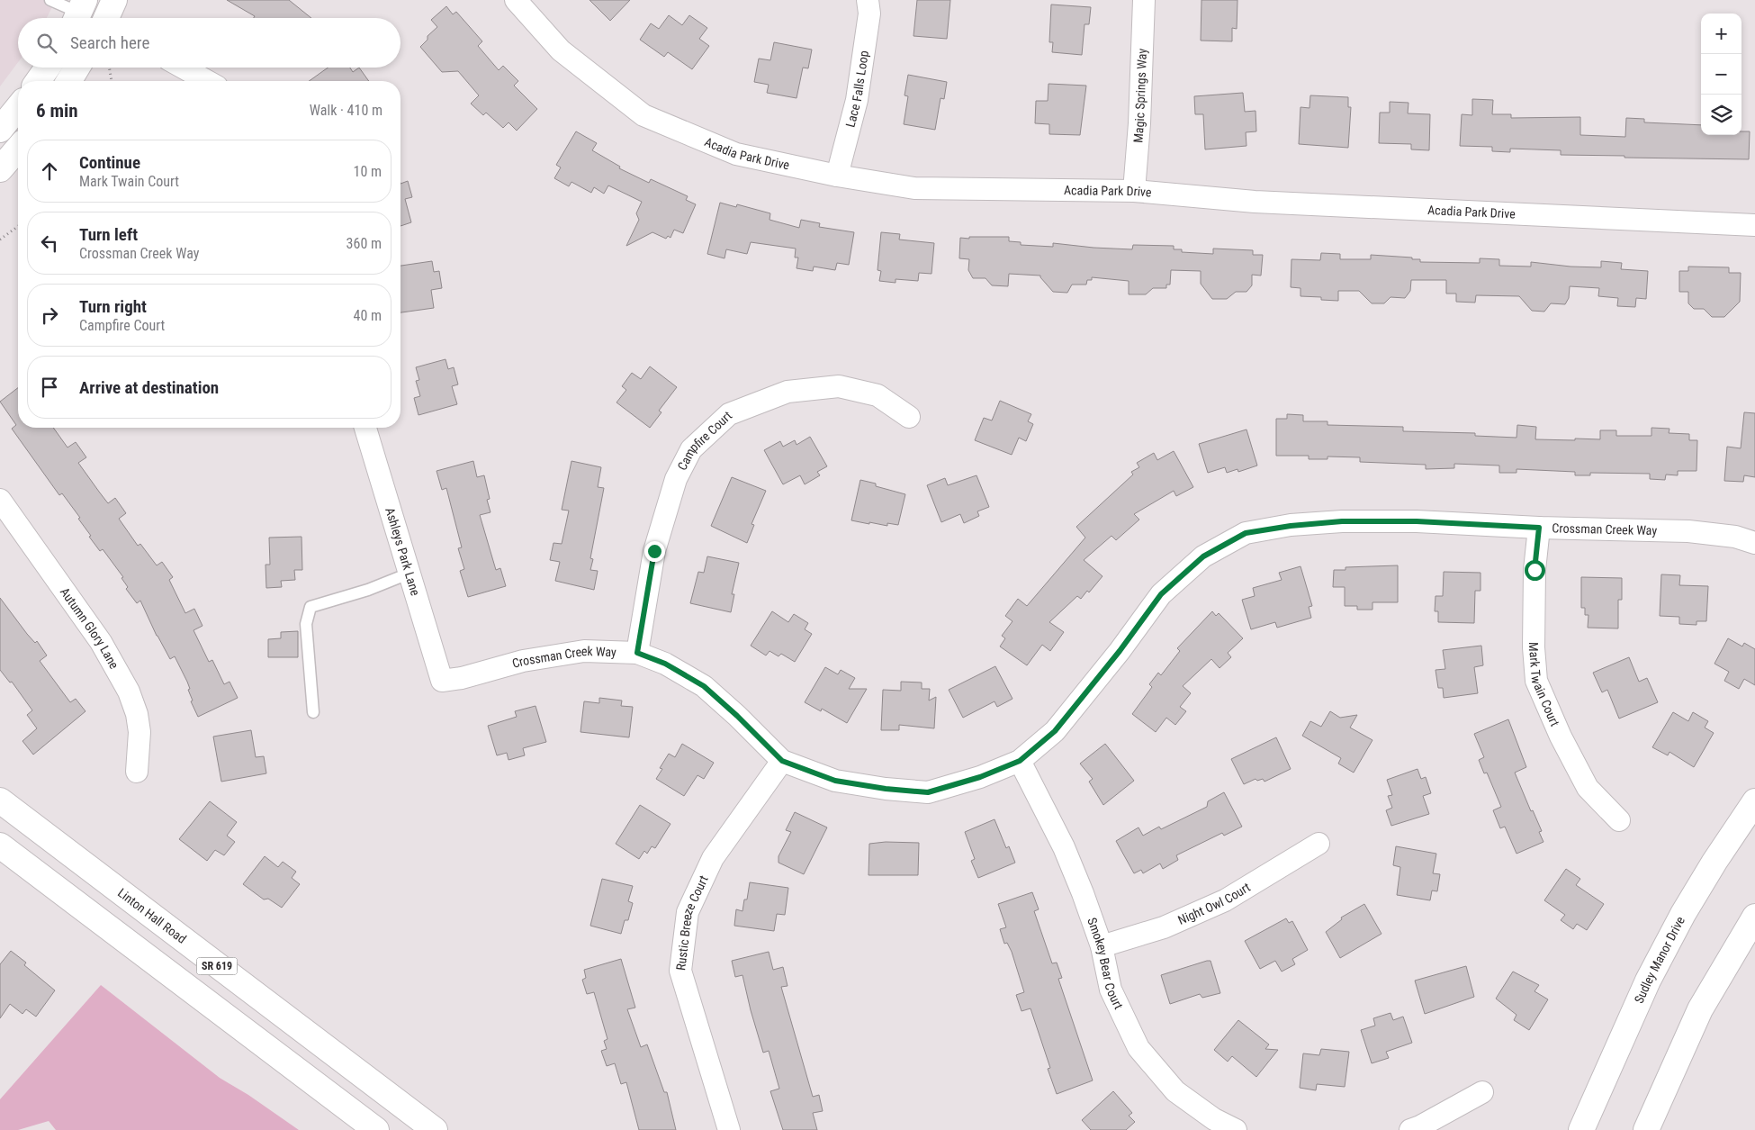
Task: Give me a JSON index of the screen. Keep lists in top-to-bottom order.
{
  "streets": {
    "main road": ["Linton Hall Road", "Sudley Manor Drive", "SR 619"],
    "street": [
      "Lace Falls Loop",
      "Magic Springs Way",
      "Acadia Park Drive",
      "Campfire Court",
      "Crossman Creek Way",
      "Ashleys Park Lane",
      "Autumn Glory Lane",
      "Mark Twain Court",
      "Night Owl Court",
      "Rustic Breeze Court",
      "Smokey Bear Court"
    ]
  },
  "crossings": [
    ["Lace Falls Loop", "Acadia Park Drive"],
    ["Magic Springs Way", "Acadia Park Drive"],
    ["Campfire Court", "Crossman Creek Way"],
    ["Crossman Creek Way", "Ashleys Park Lane"],
    ["Crossman Creek Way", "Mark Twain Court"],
    ["Crossman Creek Way", "Rustic Breeze Court"],
    ["Crossman Creek Way", "Smokey Bear Court"],
    ["Night Owl Court", "Smokey Bear Court"]
  ],
  "page": {
    "map_buttons": ["+", "−"],
    "search": "Search here",
    "heading": ["6 min", "Walk · 410 m"],
    "list": [
      ["Continue", "Mark Twain Court", "10 m"],
      ["Turn left", "Crossman Creek Way", "360 m"],
      ["Turn right", "Campfire Court", "40 m"],
      "Arrive at destination"
    ]
  }
}
